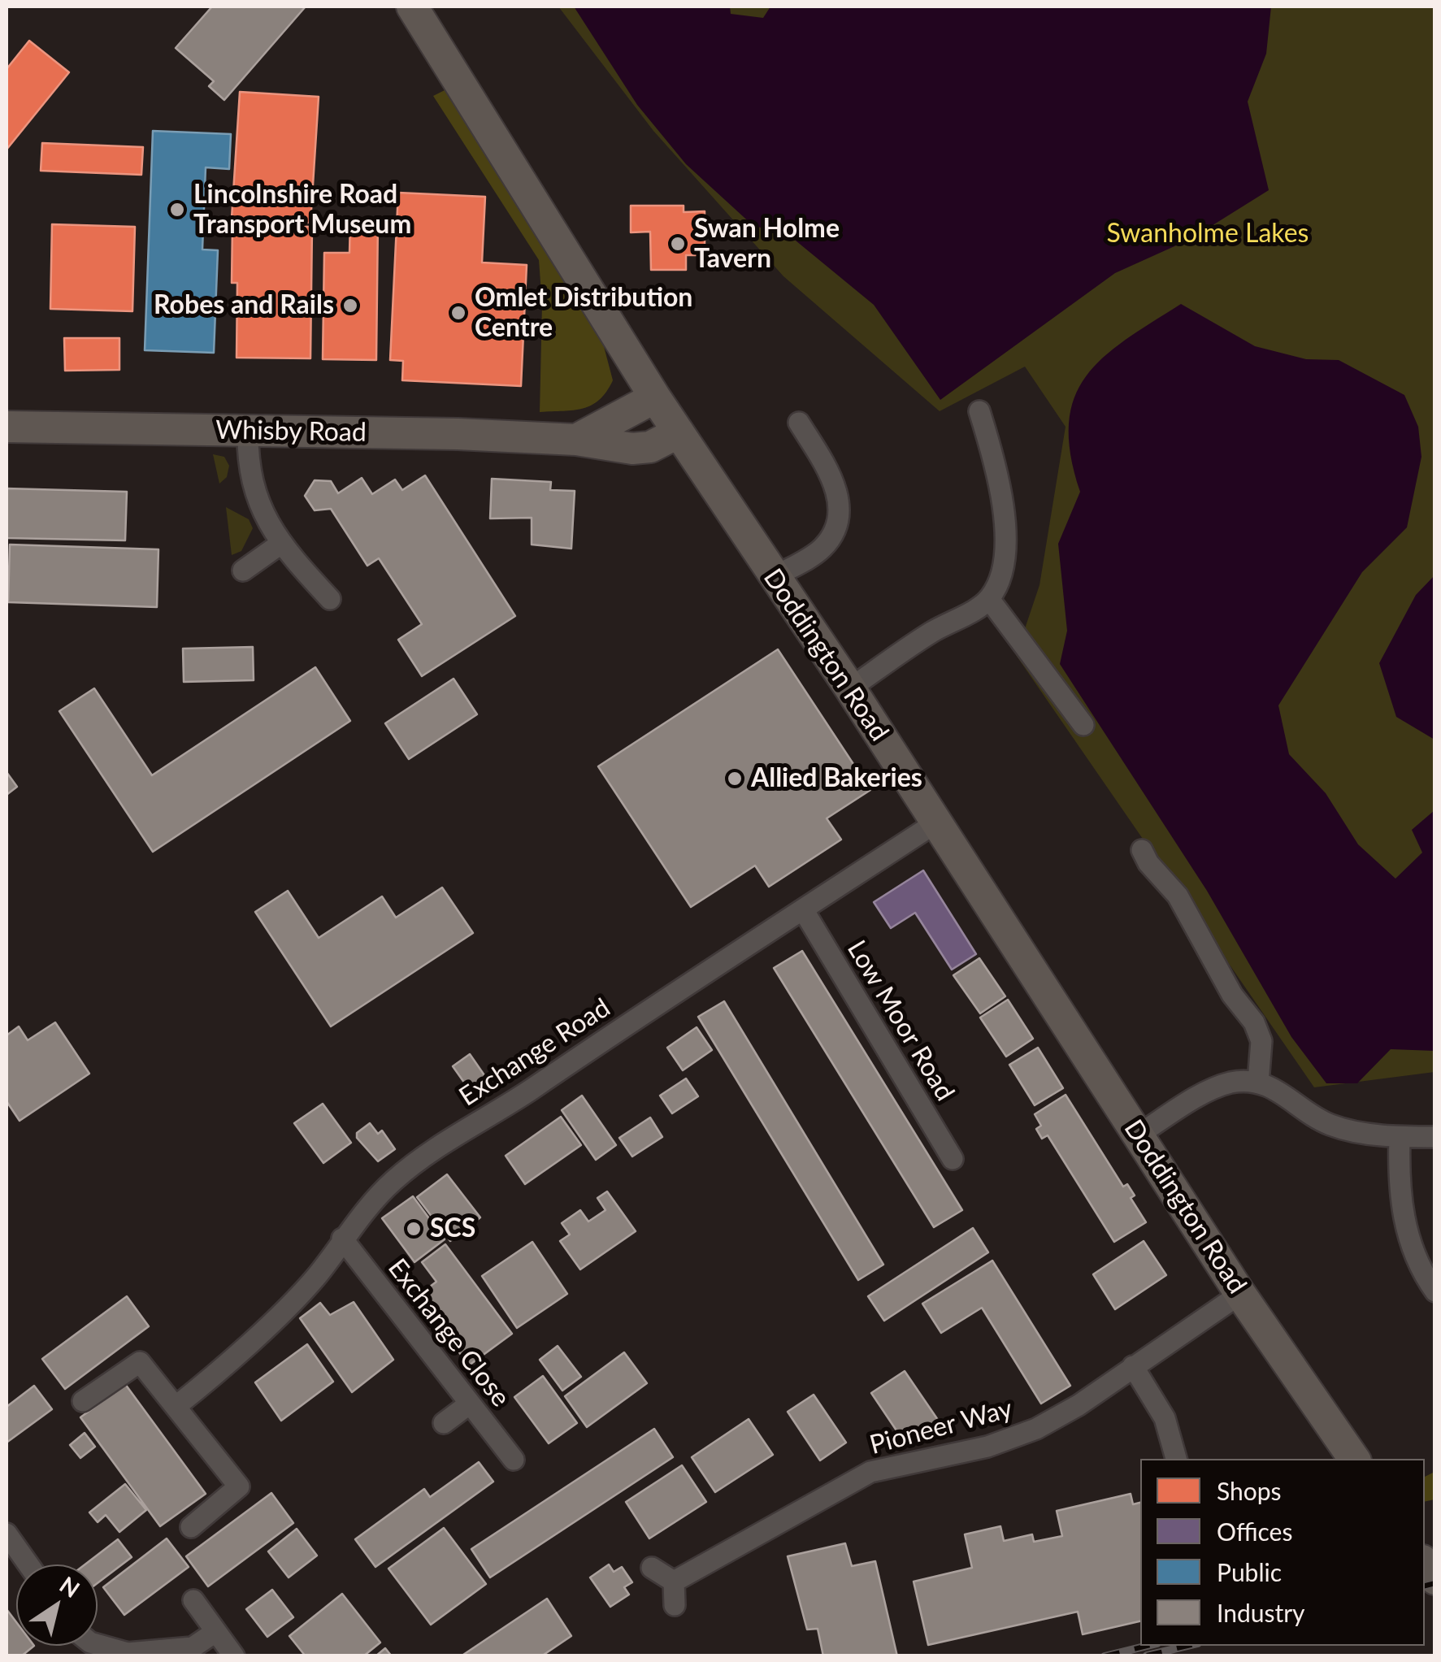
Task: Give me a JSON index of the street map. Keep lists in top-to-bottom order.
{
  "streets": {
    "main road": ["Whisby Road", "Doddington Road"],
    "street": [
      "Low Moor Road",
      "Exchange Road",
      "Exchange Close",
      "Pioneer Way"
    ]
  },
  "crossings": [
    ["Whisby Road", "Doddington Road"],
    ["Doddington Road", "Exchange Road"],
    ["Doddington Road", "Pioneer Way"],
    ["Low Moor Road", "Exchange Road"],
    ["Exchange Road", "Exchange Close"]
  ],
  "parks": ["Swanholme Lakes"],
  "places": [
    "Lincolnshire Road Transport Museum",
    "Swan Holme Tavern",
    "Robes and Rails",
    "Omlet Distribution Centre",
    "Allied Bakeries",
    "SCS"
  ],
  "legend": [
    "Shops",
    "Offices",
    "Public",
    "Industry"
  ],
  "north": "top right"
}
